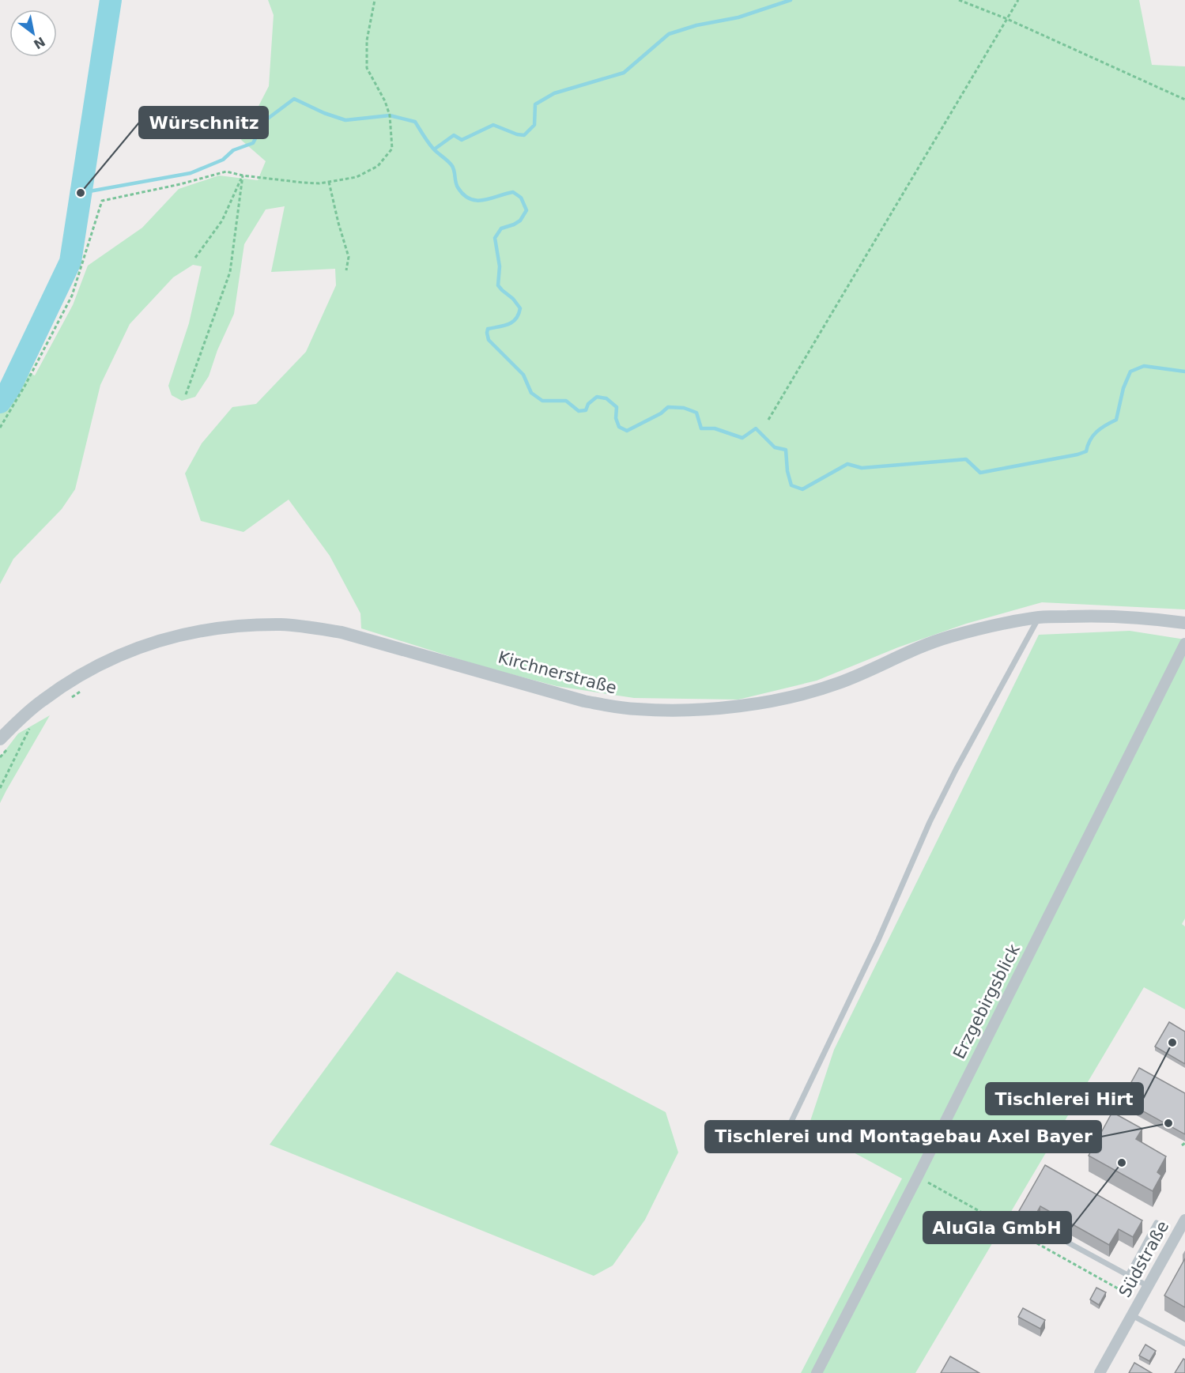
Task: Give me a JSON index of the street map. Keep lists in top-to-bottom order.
{
  "streets": {
    "street": ["Kirchnerstraße", "Erzgebirgsblick", "Südstraße"]
  },
  "places": [
    "Würschnitz",
    "Tischlerei Hirt",
    "Tischlerei und Montagebau Axel Bayer",
    "AluGla GmbH"
  ],
  "north": "bottom right"
}
